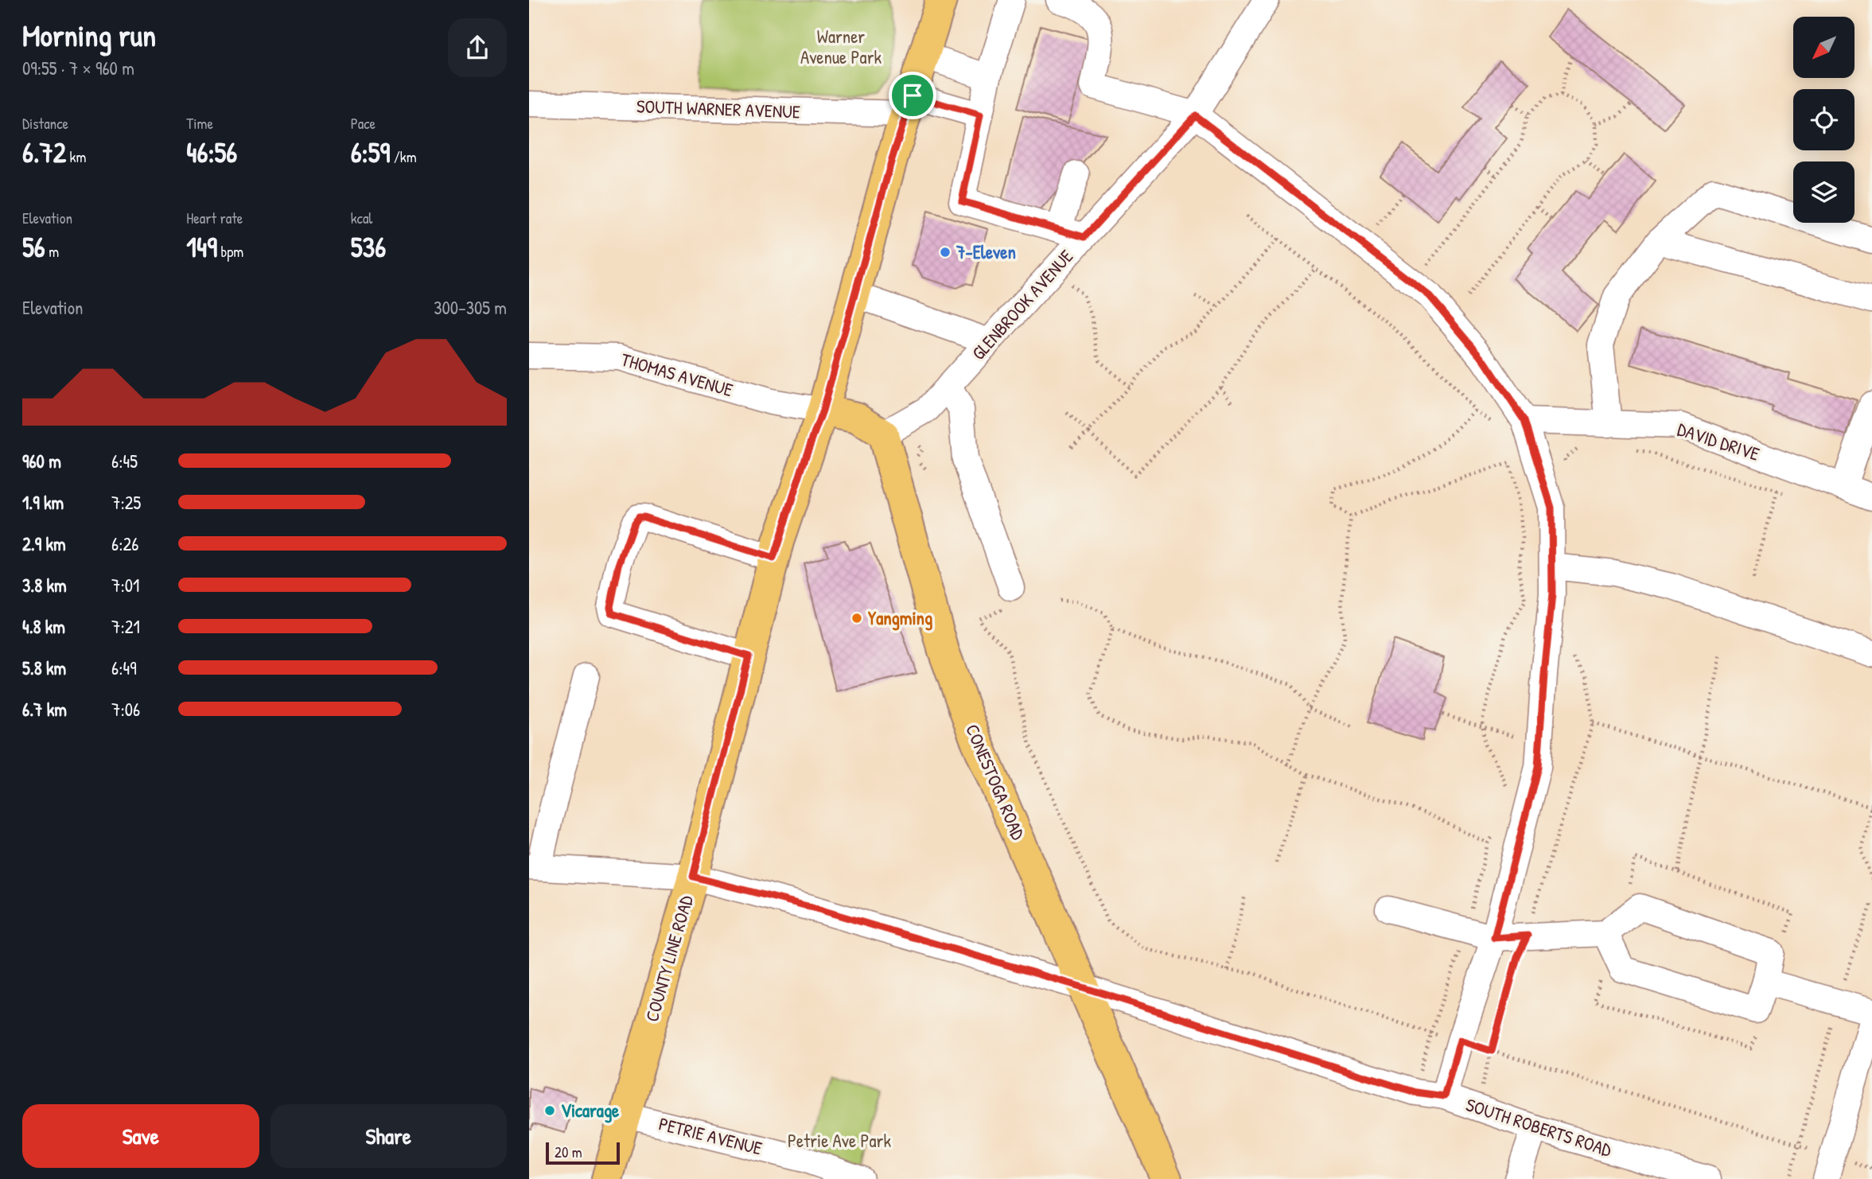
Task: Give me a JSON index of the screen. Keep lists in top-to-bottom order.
{
  "streets": {
    "main road": ["CONESTOGA ROAD", "COUNTY LINE ROAD"],
    "street": [
      "SOUTH WARNER AVENUE",
      "GLENBROOK AVENUE",
      "THOMAS AVENUE",
      "DAVID DRIVE",
      "SOUTH ROBERTS ROAD",
      "PETRIE AVENUE"
    ]
  },
  "crossings": [
    ["SOUTH WARNER AVENUE", "COUNTY LINE ROAD"],
    ["GLENBROOK AVENUE", "CONESTOGA ROAD"],
    ["THOMAS AVENUE", "COUNTY LINE ROAD"],
    ["CONESTOGA ROAD", "SOUTH ROBERTS ROAD"],
    ["COUNTY LINE ROAD", "SOUTH ROBERTS ROAD"],
    ["COUNTY LINE ROAD", "PETRIE AVENUE"]
  ],
  "parks": ["Warner Avenue Park", "Petrie Ave Park"],
  "places": ["7-Eleven", "Yangming", "Vicarage"],
  "scale_bar": "20 m",
  "north": "bottom left",
  "page": {
    "heading": ["Morning run", "09:55 · 7 × 960 m"],
    "stats": [
      ["Distance", "6.72 km"],
      ["Time", "46:56"],
      ["Pace", "6:59 /km"],
      ["Elevation", "56 m"],
      ["Heart rate", "149 bpm"],
      ["kcal", "536"]
    ],
    "chart": ["Elevation", "300–305 m"],
    "list": [
      {
        "name": "960 m",
        "note": "6:45"
      },
      {
        "name": "1.9 km",
        "note": "7:25"
      },
      {
        "name": "2.9 km",
        "note": "6:26"
      },
      {
        "name": "3.8 km",
        "note": "7:01"
      },
      {
        "name": "4.8 km",
        "note": "7:21"
      },
      {
        "name": "5.8 km",
        "note": "6:49"
      },
      {
        "name": "6.7 km",
        "note": "7:06"
      }
    ],
    "buttons": ["Save", "Share"],
    "scale": "20 m"
  }
}
